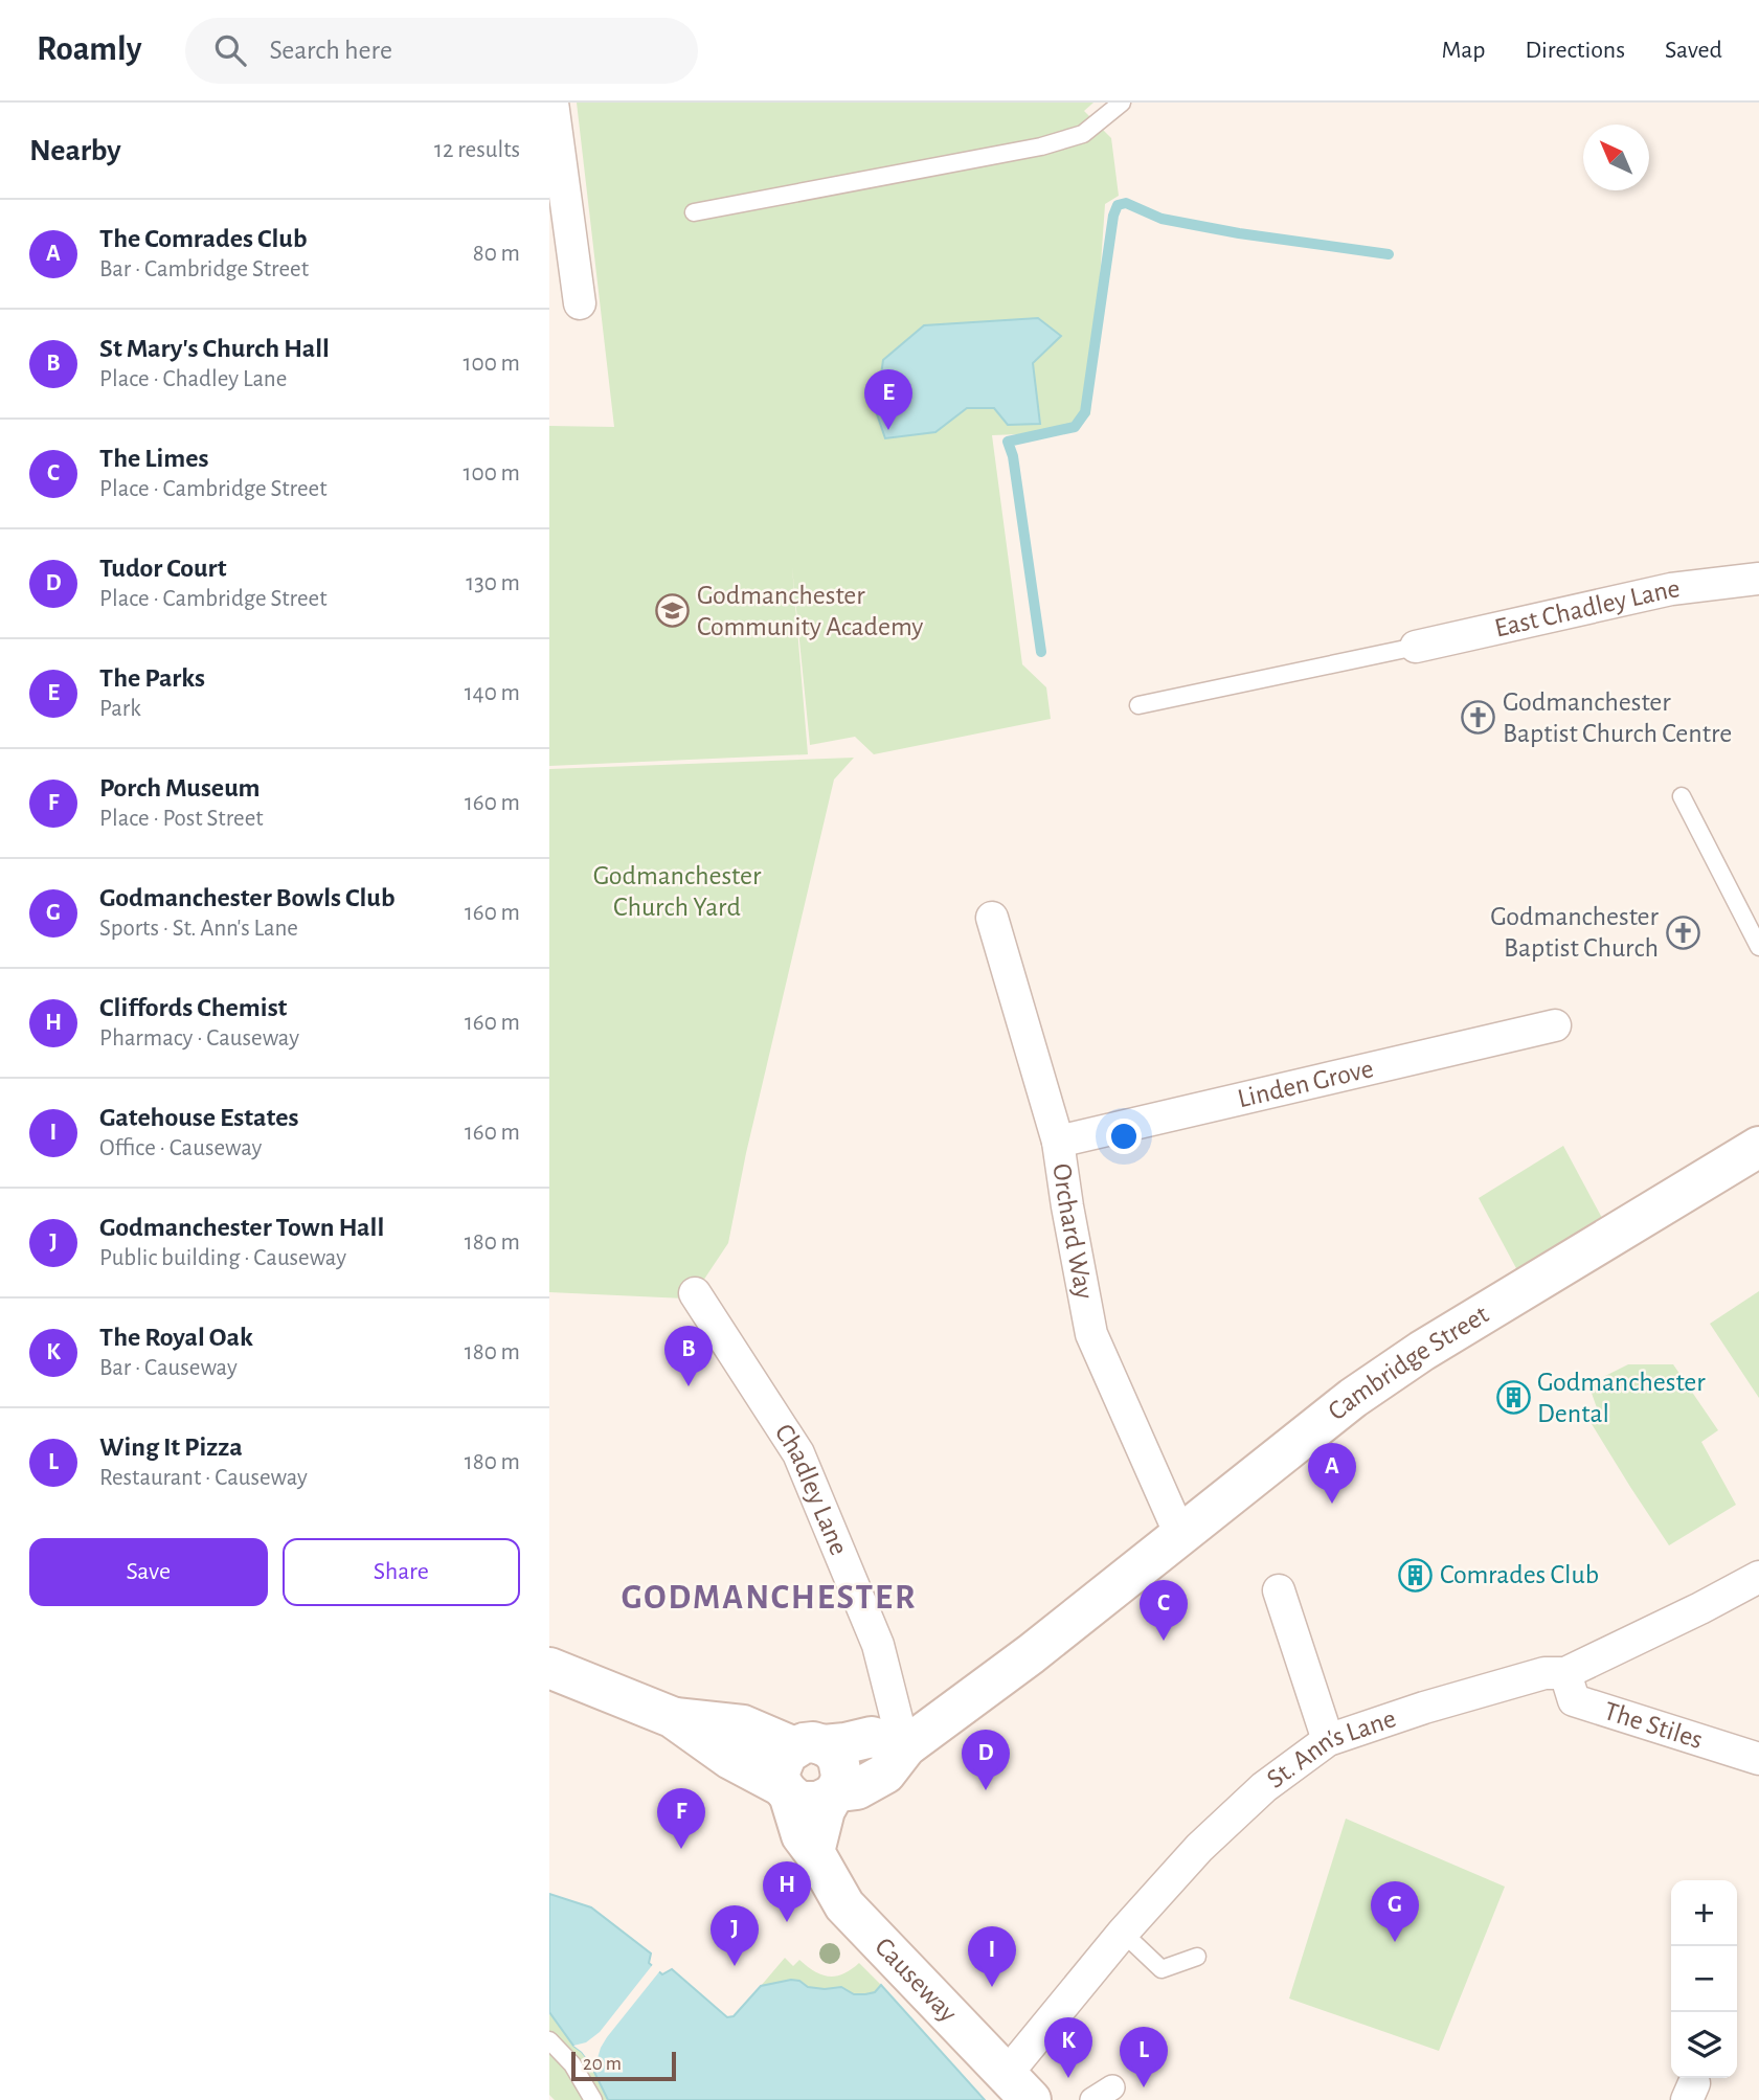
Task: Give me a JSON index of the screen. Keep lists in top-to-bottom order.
{
  "streets": {
    "main road": ["Cambridge Street", "Causeway"],
    "street": [
      "East Chadley Lane",
      "Linden Grove",
      "Orchard Way",
      "Chadley Lane",
      "The Stiles",
      "St. Ann's Lane"
    ]
  },
  "crossings": [
    ["Linden Grove", "Orchard Way"],
    ["Orchard Way", "Cambridge Street"],
    ["Cambridge Street", "Chadley Lane"],
    ["Cambridge Street", "Causeway"],
    ["The Stiles", "St. Ann's Lane"],
    ["St. Ann's Lane", "Causeway"]
  ],
  "districts": ["GODMANCHESTER"],
  "parks": ["Godmanchester Church Yard"],
  "places": {
    "school or university": ["Godmanchester Community Academy"],
    "church": ["Godmanchester Baptist Church Centre", "Godmanchester Baptist Church"],
    "building": ["Godmanchester Dental", "Comrades Club"]
  },
  "scale_bar": "20 m",
  "north": "top left",
  "page": {
    "header": "Roamly",
    "search": "Search here",
    "nav": ["Map", "Directions", "Saved"],
    "heading": ["Nearby", "12 results"],
    "list": [
      {
        "mark": "A",
        "name": "The Comrades Club",
        "note": "Bar · Cambridge Street",
        "value": "80 m"
      },
      {
        "mark": "B",
        "name": "St Mary's Church Hall",
        "note": "Place · Chadley Lane",
        "value": "100 m"
      },
      {
        "mark": "C",
        "name": "The Limes",
        "note": "Place · Cambridge Street",
        "value": "100 m"
      },
      {
        "mark": "D",
        "name": "Tudor Court",
        "note": "Place · Cambridge Street",
        "value": "130 m"
      },
      {
        "mark": "E",
        "name": "The Parks",
        "note": "Park",
        "value": "140 m"
      },
      {
        "mark": "F",
        "name": "Porch Museum",
        "note": "Place · Post Street",
        "value": "160 m"
      },
      {
        "mark": "G",
        "name": "Godmanchester Bowls Club",
        "note": "Sports · St. Ann's Lane",
        "value": "160 m"
      },
      {
        "mark": "H",
        "name": "Cliffords Chemist",
        "note": "Pharmacy · Causeway",
        "value": "160 m"
      },
      {
        "mark": "I",
        "name": "Gatehouse Estates",
        "note": "Office · Causeway",
        "value": "160 m"
      },
      {
        "mark": "J",
        "name": "Godmanchester Town Hall",
        "note": "Public building · Causeway",
        "value": "180 m"
      },
      {
        "mark": "K",
        "name": "The Royal Oak",
        "note": "Bar · Causeway",
        "value": "180 m"
      },
      {
        "mark": "L",
        "name": "Wing It Pizza",
        "note": "Restaurant · Causeway",
        "value": "180 m"
      }
    ],
    "pins": [
      "E",
      "B",
      "A",
      "C",
      "D",
      "F",
      "H",
      "G",
      "J",
      "I",
      "K",
      "L"
    ],
    "buttons": ["Save", "Share"],
    "map_buttons": ["+", "−"],
    "scale": "20 m"
  }
}
